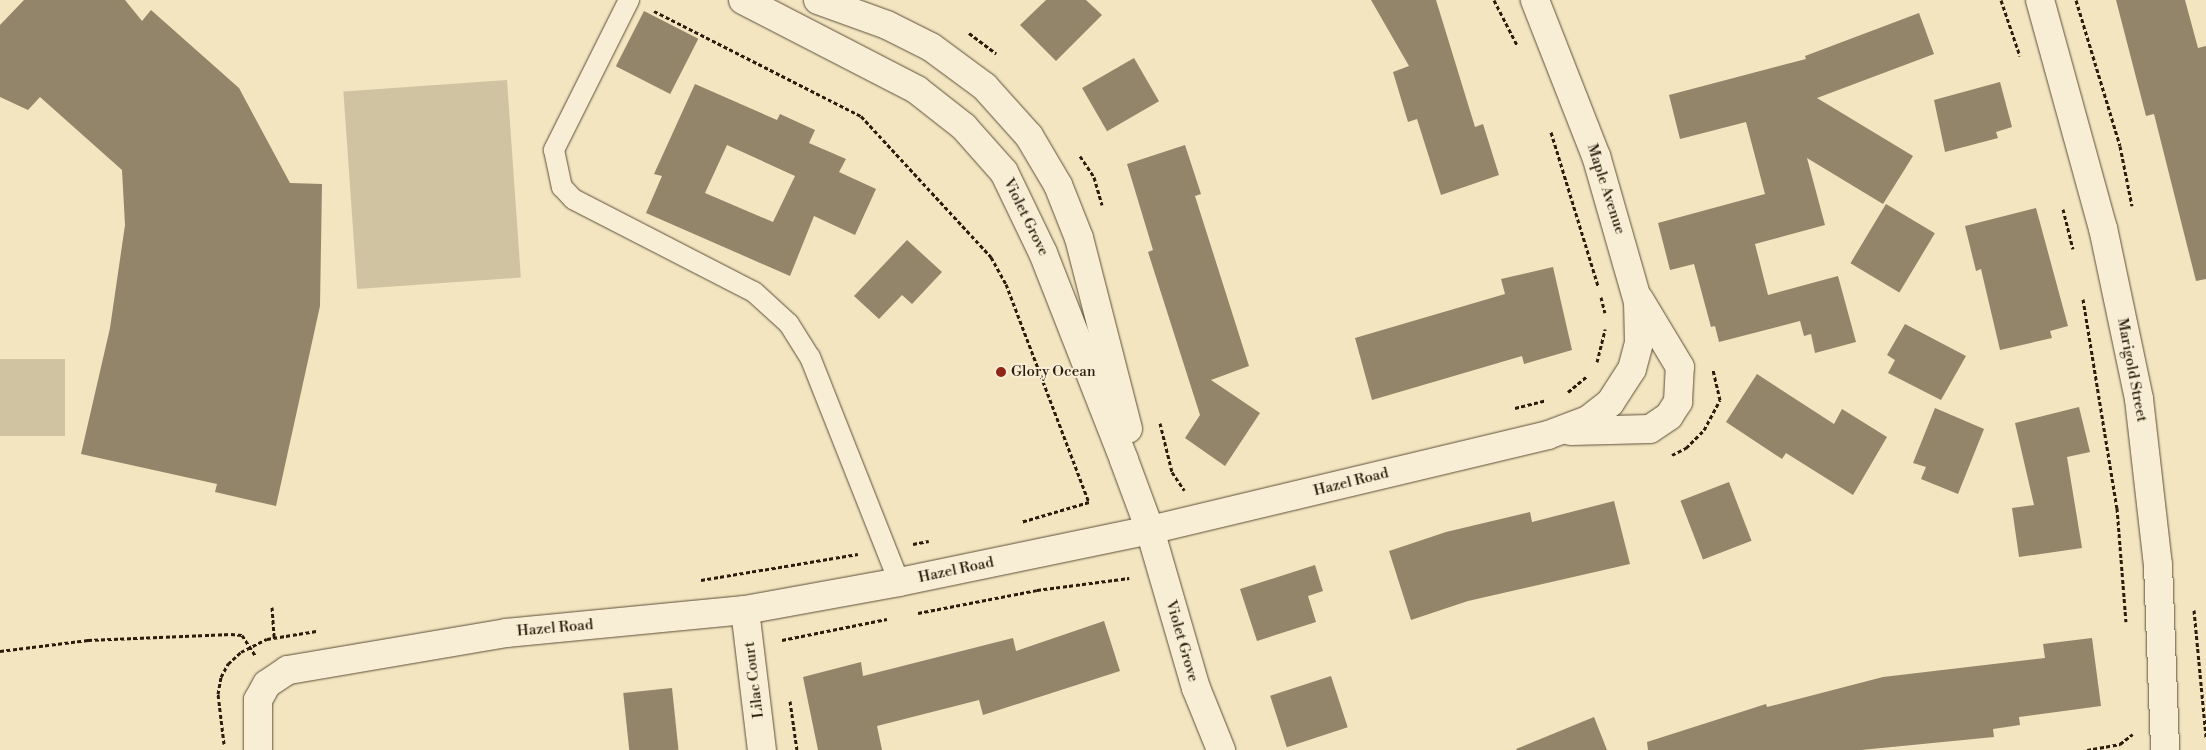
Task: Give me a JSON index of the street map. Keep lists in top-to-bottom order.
{
  "streets": {
    "street": [
      "Maple Avenue",
      "Violet Grove",
      "Marigold Street",
      "Hazel Road",
      "Lilac Court"
    ]
  },
  "crossings": [
    ["Maple Avenue", "Hazel Road"],
    ["Violet Grove", "Hazel Road"],
    ["Hazel Road", "Lilac Court"]
  ],
  "places": ["Glory Ocean"]
}
